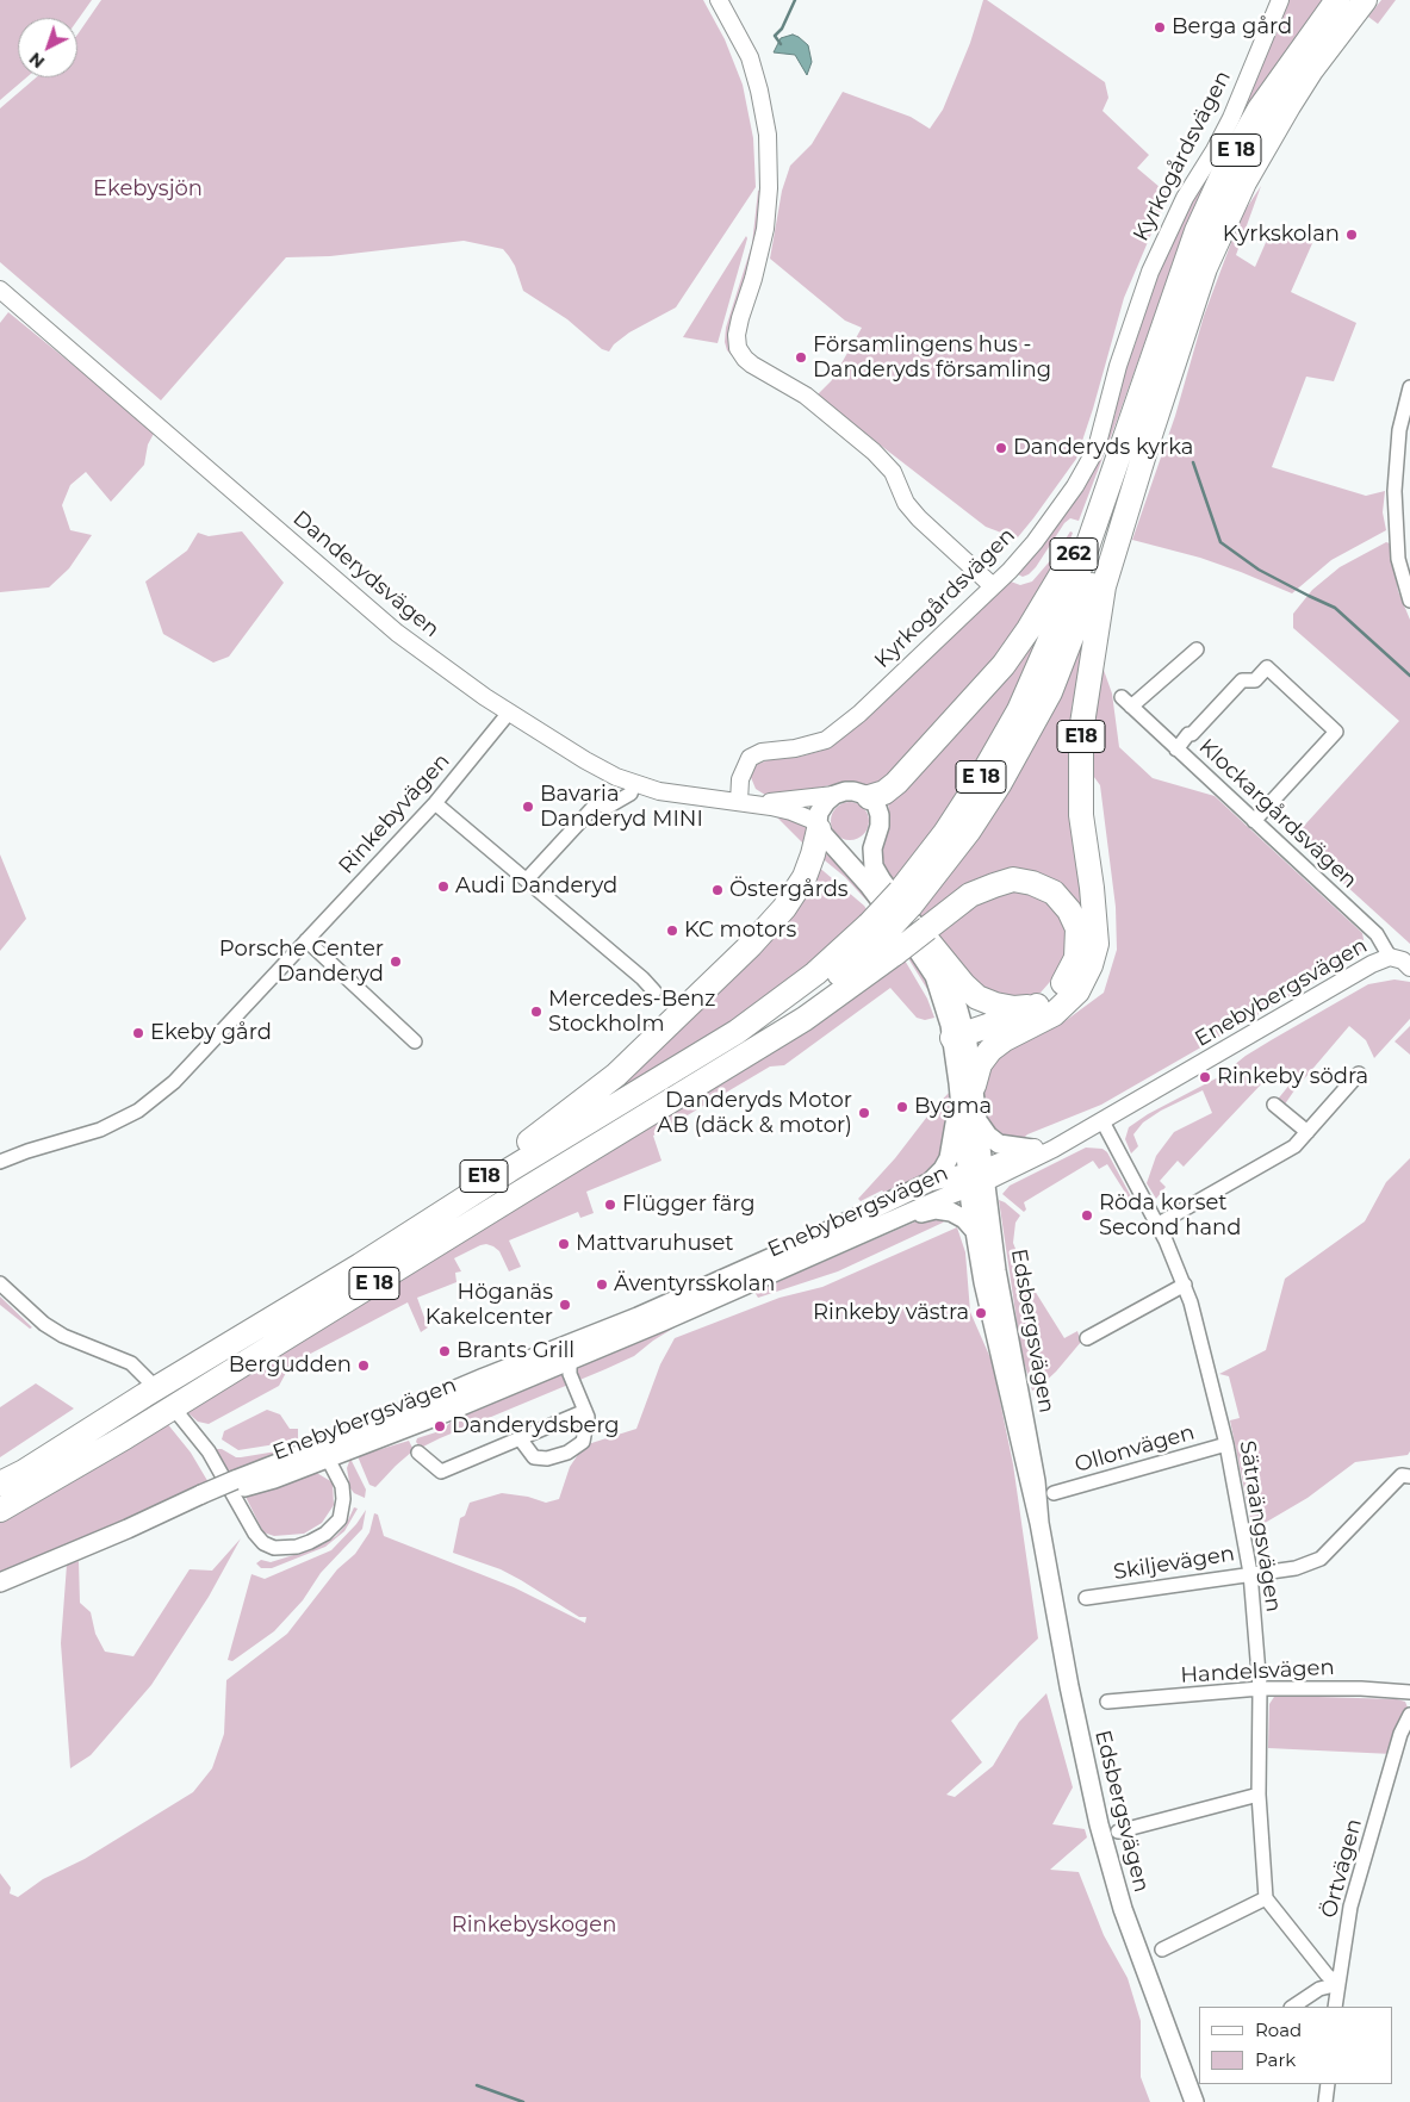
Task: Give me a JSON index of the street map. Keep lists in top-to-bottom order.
{
  "streets": {
    "highway": ["E 18", "262", "E18"],
    "main road": ["Danderydsvägen", "Enebybergsvägen", "Edsbergsvägen"],
    "street": [
      "Kyrkogårdsvägen",
      "Rinkebyvägen",
      "Klockargårdsvägen",
      "Ollonvägen",
      "Sätraängsvägen",
      "Skiljevägen",
      "Handelsvägen",
      "Örtvägen"
    ]
  },
  "crossings": [
    ["E 18", "262"],
    ["E 18", "E18"],
    ["Kyrkogårdsvägen", "Danderydsvägen"],
    ["262", "Danderydsvägen"],
    ["262", "E18"],
    ["Danderydsvägen", "E18"],
    ["Danderydsvägen", "Rinkebyvägen"],
    ["Danderydsvägen", "Enebybergsvägen"],
    ["Danderydsvägen", "Edsbergsvägen"],
    ["Klockargårdsvägen", "Enebybergsvägen"],
    ["Enebybergsvägen", "Edsbergsvägen"],
    ["Enebybergsvägen", "Sätraängsvägen"],
    ["Ollonvägen", "Sätraängsvägen"],
    ["Sätraängsvägen", "Skiljevägen"],
    ["Sätraängsvägen", "Handelsvägen"]
  ],
  "parks": ["Ekebysjön", "Rinkebyskogen"],
  "places": [
    "Berga gård",
    "Kyrkskolan",
    "Församlingens hus - Danderyds församling",
    "Danderyds kyrka",
    "Bavaria Danderyd MINI",
    "Audi Danderyd",
    "Östergårds",
    "KC motors",
    "Porsche Center Danderyd",
    "Mercedes-Benz Stockholm",
    "Ekeby gård",
    "Rinkeby södra",
    "Bygma",
    "Danderyds Motor AB (däck & motor)",
    "Flügger färg",
    "Röda korset Second hand",
    "Mattvaruhuset",
    "Äventyrsskolan",
    "Höganäs Kakelcenter",
    "Rinkeby västra",
    "Brants Grill",
    "Bergudden",
    "Danderydsberg"
  ],
  "legend": ["Road", "Park"],
  "north": "bottom left"
}
